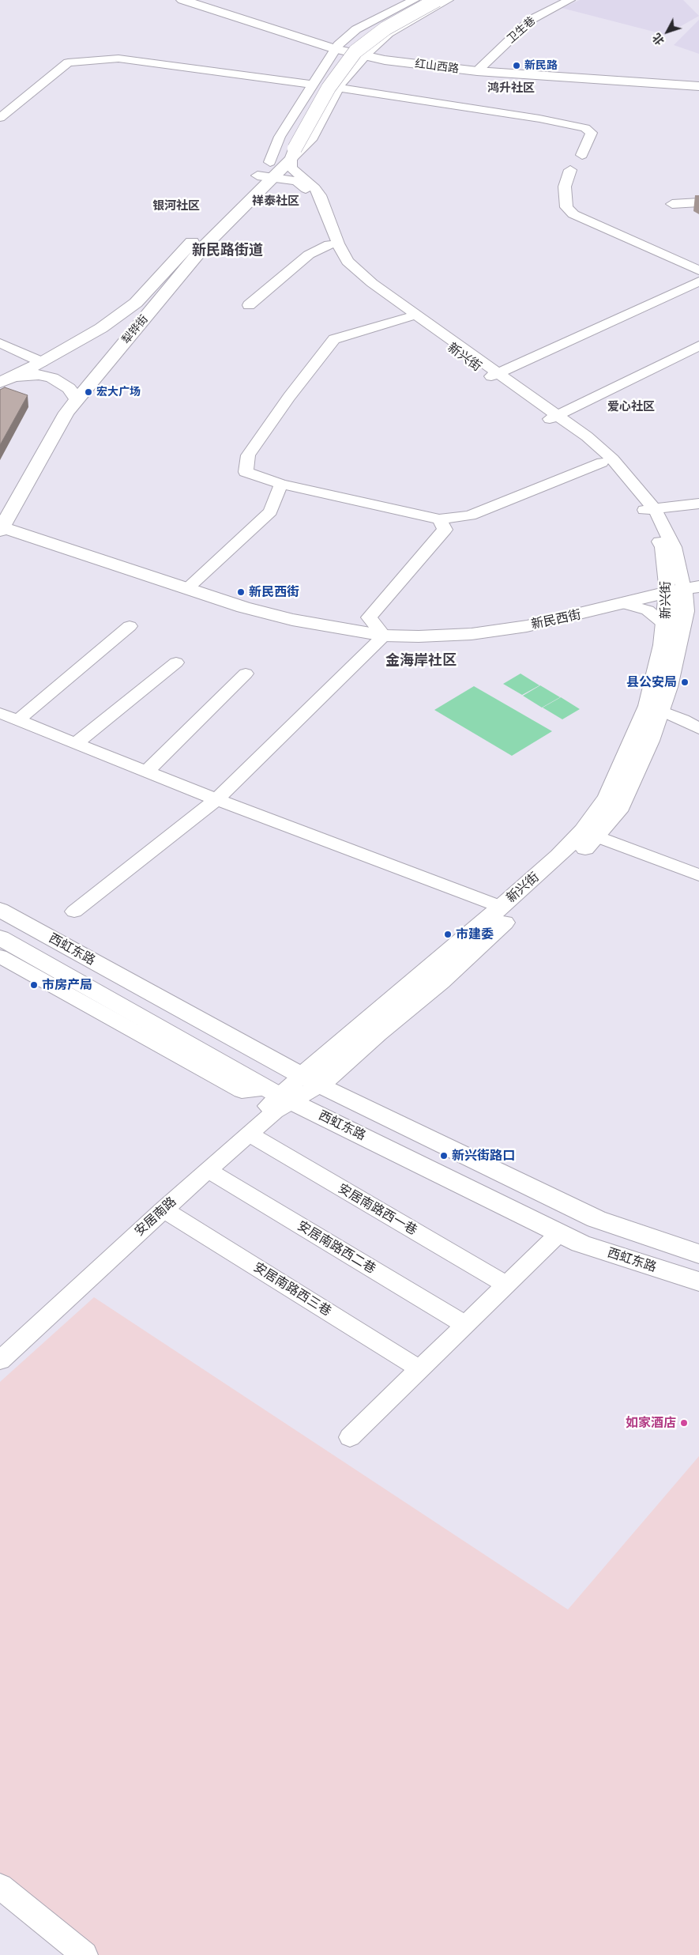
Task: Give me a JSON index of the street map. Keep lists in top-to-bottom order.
{
  "streets": {
    "main road": [
      "红山西路",
      "犁铧街",
      "新兴街",
      "新民西街",
      "西虹东路"
    ],
    "street": [
      "卫生巷",
      "安居南路西一巷",
      "安居南路",
      "安居南路西二巷",
      "安居南路西三巷"
    ]
  },
  "crossings": [
    ["卫生巷", "红山西路"],
    ["犁铧街", "新兴街"],
    ["犁铧街", "新民西街"],
    ["新兴街", "新民西街"],
    ["新兴街", "西虹东路"],
    ["新兴街", "安居南路"],
    ["西虹东路", "安居南路"],
    ["安居南路西一巷", "安居南路"],
    ["安居南路", "安居南路西二巷"],
    ["安居南路", "安居南路西三巷"]
  ],
  "districts": [
    "鸿升社区",
    "祥泰社区",
    "银河社区",
    "新民路街道",
    "爱心社区",
    "金海岸社区"
  ],
  "places": [
    "新民路",
    "宏大广场",
    "新民西街",
    "县公安局",
    "市建委",
    "市房产局",
    "新兴街路口",
    "如家酒店"
  ],
  "north": "bottom left"
}
